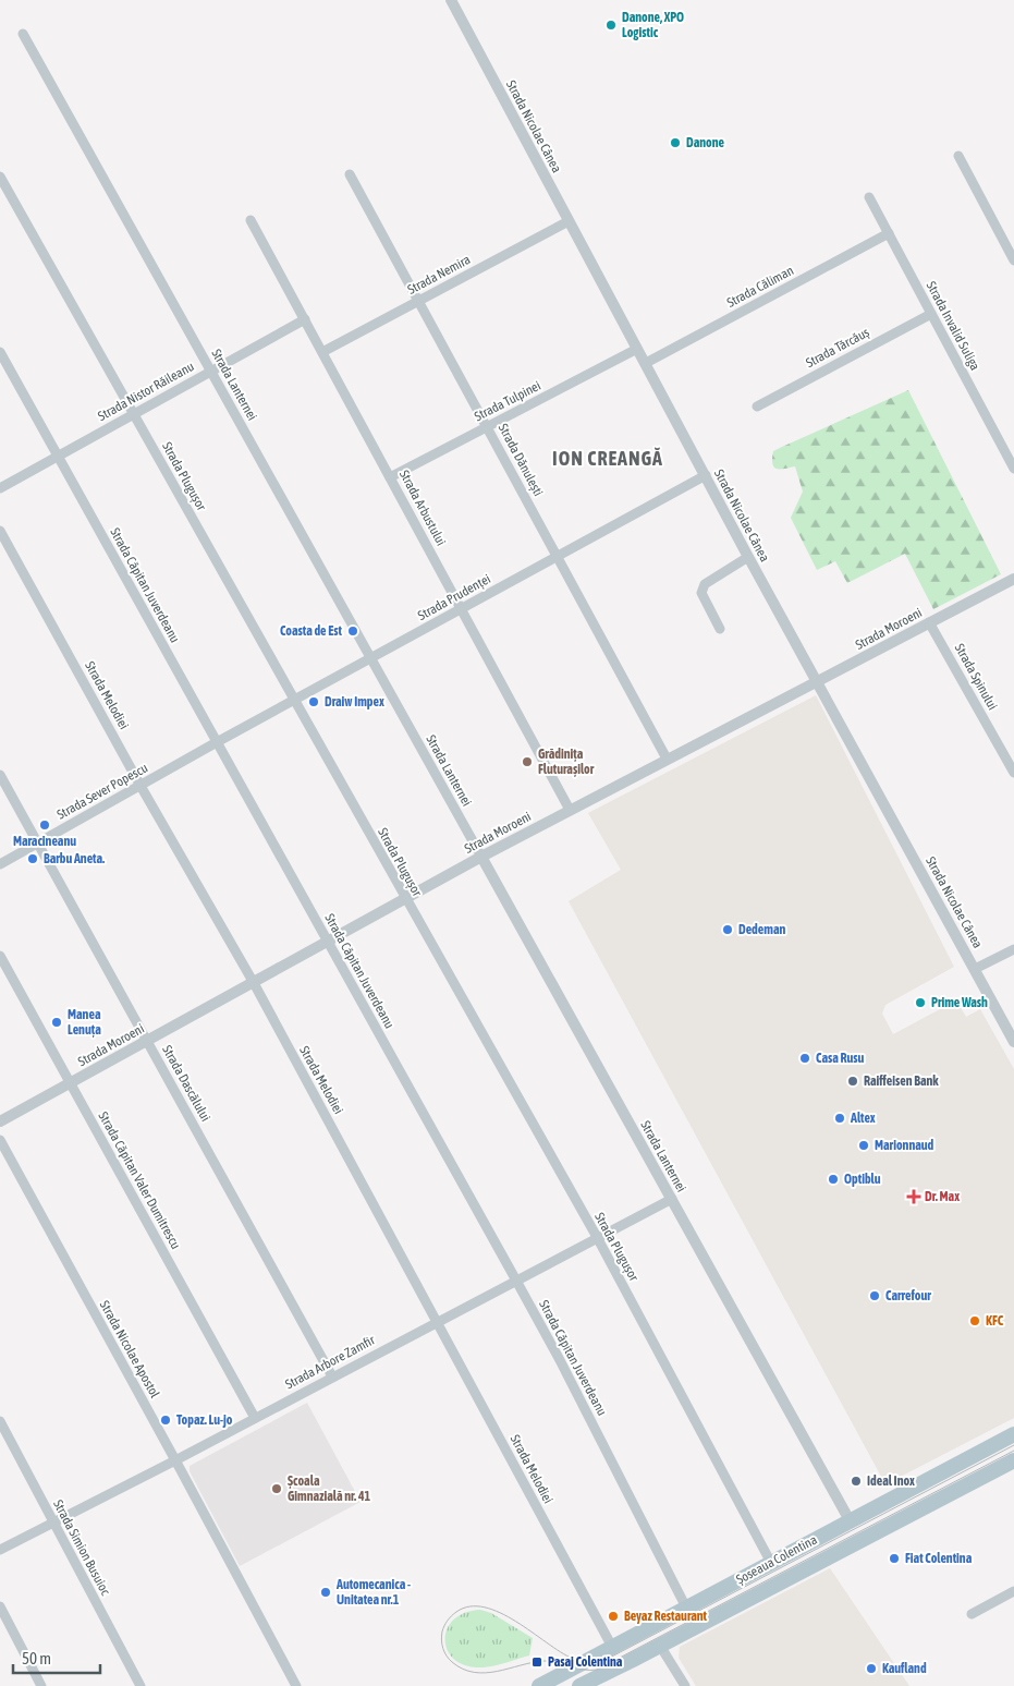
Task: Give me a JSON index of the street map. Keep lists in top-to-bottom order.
{
  "streets": {
    "main road": ["Șoseaua Colentina"],
    "street": [
      "Strada Nicolae Cânea",
      "Strada Nemira",
      "Strada Căliman",
      "Strada Invalid Suliga",
      "Strada Tărcăuș",
      "Strada Lanternei",
      "Strada Nistor Răileanu",
      "Strada Tulpinei",
      "Strada Dănulești",
      "Strada Plugușor",
      "Strada Arbustului",
      "Strada Căpitan Juverdeanu",
      "Strada Prudenței",
      "Strada Moroeni",
      "Strada Spinului",
      "Strada Melodiei",
      "Strada Sever Popescu",
      "Strada Dascălului",
      "Strada Căpitan Valer Dumitrescu",
      "Strada Nicolae Apostol",
      "Strada Arbore Zamfir",
      "Strada Simion Busuioc"
    ]
  },
  "crossings": [
    ["Strada Nicolae Cânea", "Strada Nemira"],
    ["Strada Nicolae Cânea", "Strada Căliman"],
    ["Strada Nicolae Cânea", "Strada Tulpinei"],
    ["Strada Nicolae Cânea", "Strada Prudenței"],
    ["Strada Nicolae Cânea", "Strada Moroeni"],
    ["Strada Nemira", "Strada Dănulești"],
    ["Strada Nemira", "Strada Arbustului"],
    ["Strada Căliman", "Strada Invalid Suliga"],
    ["Strada Invalid Suliga", "Strada Tărcăuș"],
    ["Strada Lanternei", "Strada Nistor Răileanu"],
    ["Strada Lanternei", "Strada Prudenței"],
    ["Strada Lanternei", "Strada Moroeni"],
    ["Strada Lanternei", "Strada Arbore Zamfir"],
    ["Strada Lanternei", "Șoseaua Colentina"],
    ["Strada Nistor Răileanu", "Strada Plugușor"],
    ["Strada Nistor Răileanu", "Strada Arbustului"],
    ["Strada Nistor Răileanu", "Strada Căpitan Juverdeanu"],
    ["Strada Tulpinei", "Strada Dănulești"],
    ["Strada Tulpinei", "Strada Arbustului"],
    ["Strada Dănulești", "Strada Prudenței"],
    ["Strada Dănulești", "Strada Moroeni"],
    ["Strada Plugușor", "Strada Prudenței"],
    ["Strada Plugușor", "Strada Moroeni"],
    ["Strada Plugușor", "Strada Arbore Zamfir"],
    ["Strada Plugușor", "Șoseaua Colentina"],
    ["Strada Arbustului", "Strada Prudenței"],
    ["Strada Arbustului", "Strada Moroeni"],
    ["Strada Căpitan Juverdeanu", "Strada Prudenței"],
    ["Strada Căpitan Juverdeanu", "Strada Moroeni"],
    ["Strada Căpitan Juverdeanu", "Strada Sever Popescu"],
    ["Strada Căpitan Juverdeanu", "Strada Arbore Zamfir"],
    ["Strada Căpitan Juverdeanu", "Șoseaua Colentina"],
    ["Strada Prudenței", "Strada Sever Popescu"],
    ["Strada Moroeni", "Strada Spinului"],
    ["Strada Moroeni", "Strada Melodiei"],
    ["Strada Moroeni", "Strada Dascălului"],
    ["Strada Moroeni", "Strada Căpitan Valer Dumitrescu"],
    ["Strada Melodiei", "Strada Sever Popescu"],
    ["Strada Melodiei", "Strada Arbore Zamfir"],
    ["Strada Melodiei", "Șoseaua Colentina"],
    ["Strada Sever Popescu", "Strada Dascălului"],
    ["Strada Dascălului", "Strada Arbore Zamfir"],
    ["Strada Căpitan Valer Dumitrescu", "Strada Arbore Zamfir"],
    ["Strada Nicolae Apostol", "Strada Arbore Zamfir"],
    ["Strada Arbore Zamfir", "Strada Simion Busuioc"]
  ],
  "districts": ["ION CREANGĂ"],
  "places": {
    "other": [
      "Danone, XPO Logistic",
      "Danone",
      "Coasta de Est",
      "Draiw Impex",
      "Grădinița Fluturașilor",
      "Maracineanu",
      "Barbu Aneta.",
      "Dedeman",
      "Prime Wash",
      "Manea Lenuța",
      "Casa Rusu",
      "Raiffeisen Bank",
      "Altex",
      "Marionnaud",
      "Optiblu",
      "Carrefour",
      "KFC",
      "Topaz. Lu-jo",
      "Ideal Inox",
      "Școala Gimnazială nr. 41",
      "Fiat Colentina",
      "Automecanica - Unitatea nr.1",
      "Beyaz Restaurant",
      "Kaufland"
    ],
    "health": ["Dr. Max"],
    "transit": ["Pasaj Colentina"]
  },
  "scale_bar": "50 m"
}
